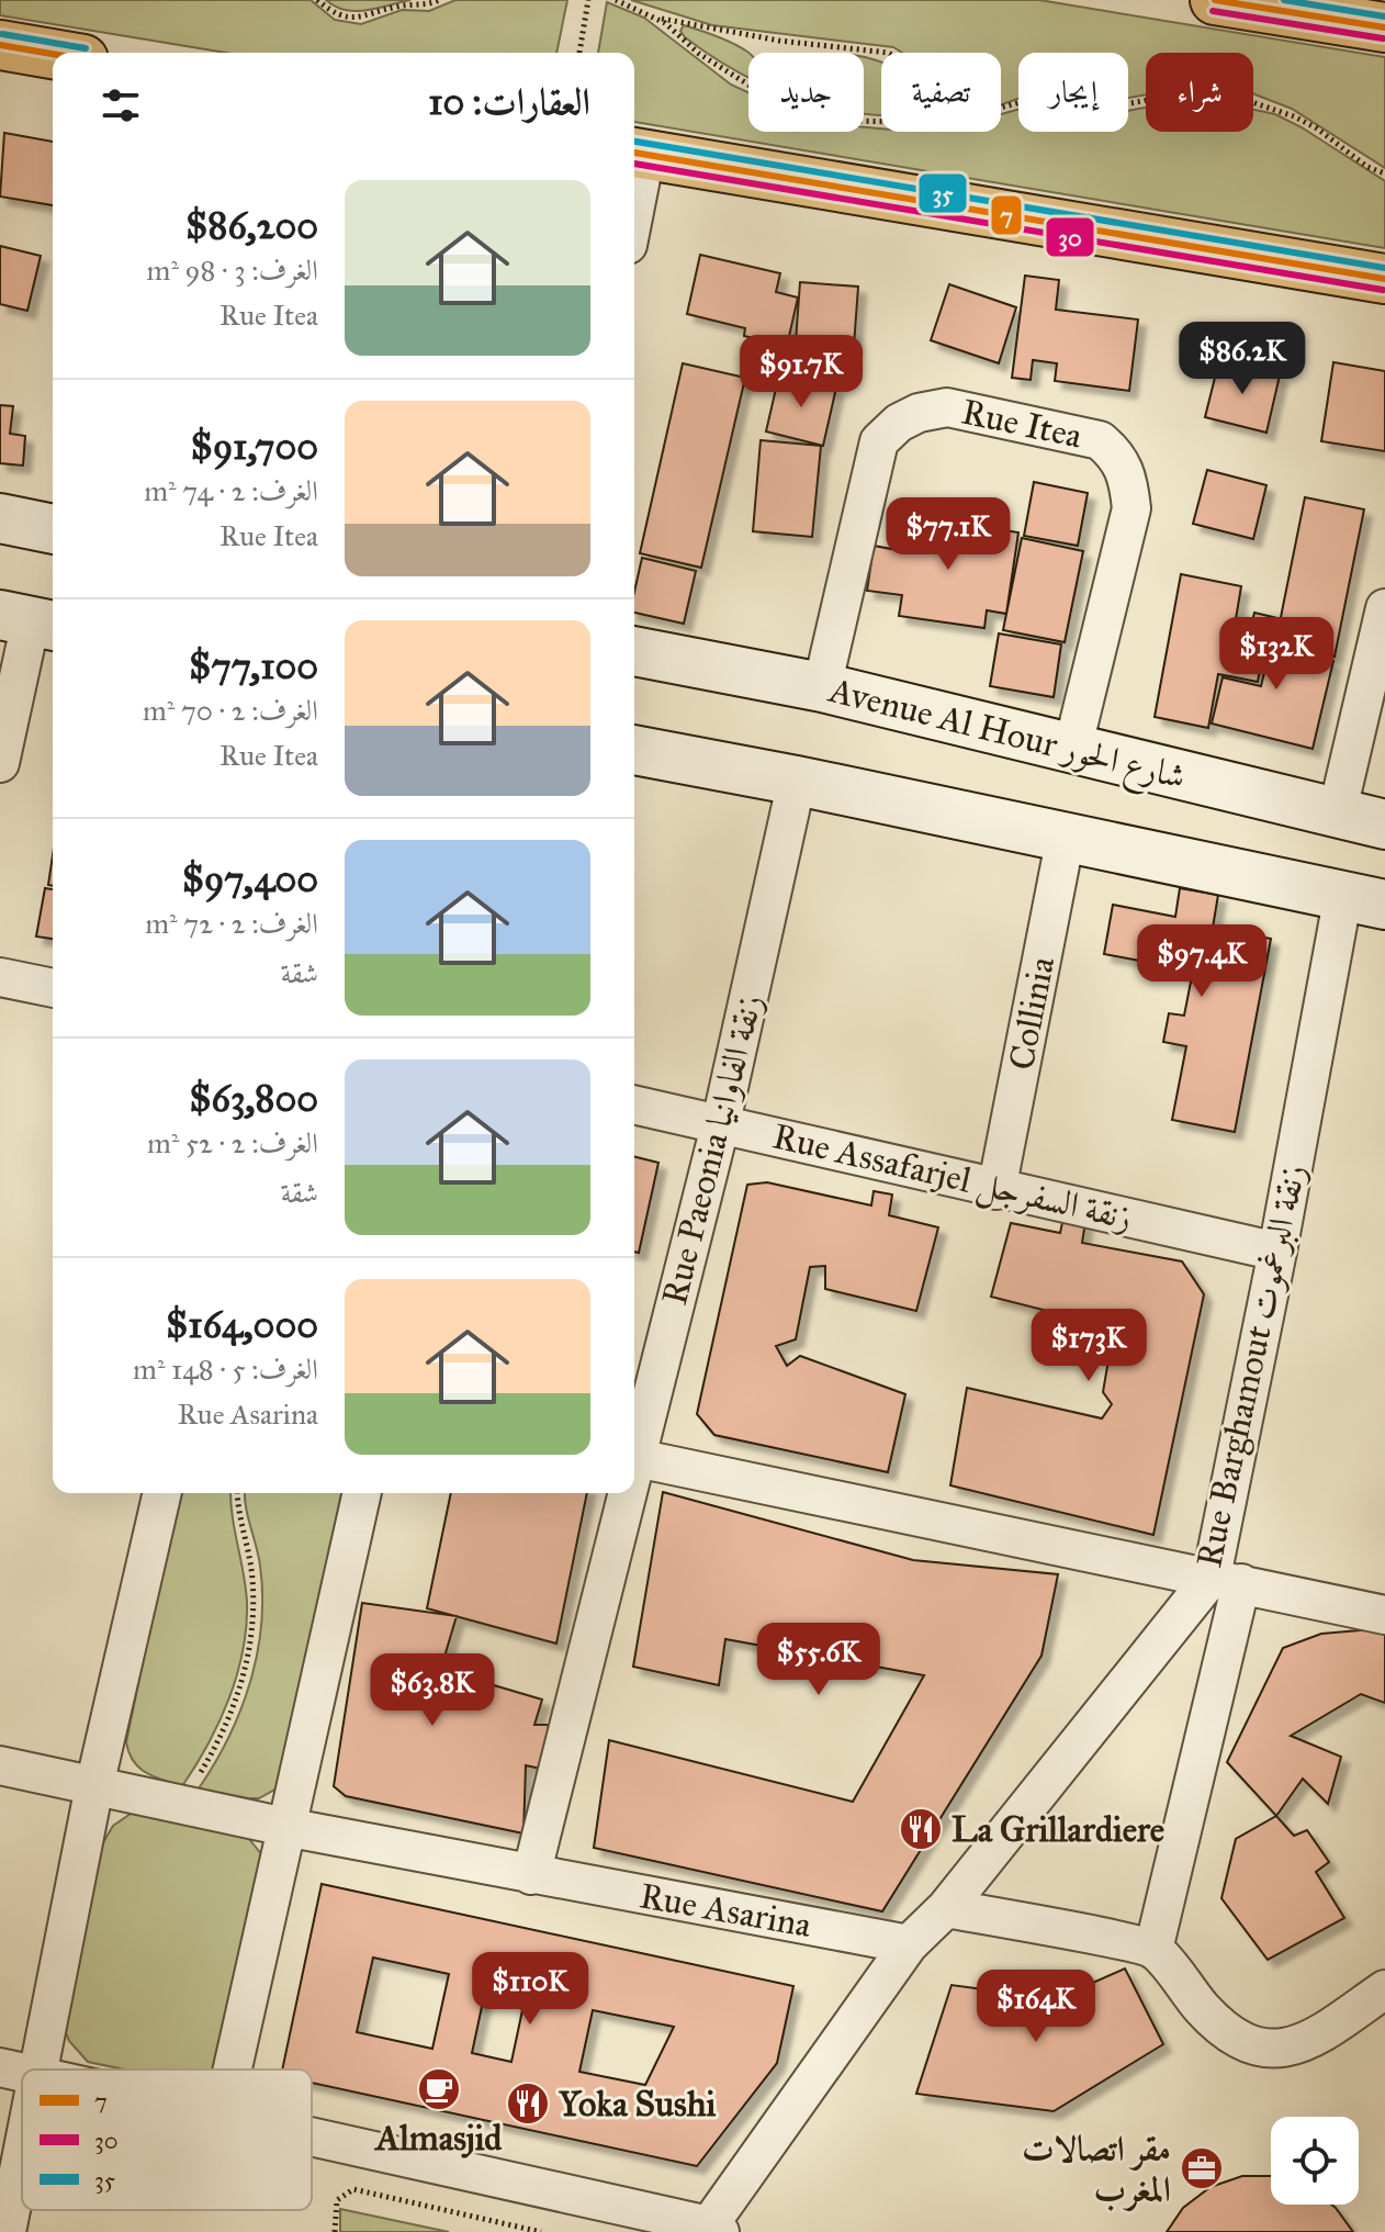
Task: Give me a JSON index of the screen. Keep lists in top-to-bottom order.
{
  "streets": {
    "street": [
      "Rue Itea",
      "Avenue Al Hour شارع الحور",
      "Collinia",
      "Rue Paeonia زنقة الفاوانيا",
      "Rue Assafarjel زنقة السفرجل",
      "Rue Barghamout زنقة البرغموت",
      "Rue Asarina"
    ]
  },
  "crossings": [
    ["Rue Itea", "Avenue Al Hour شارع الحور"],
    ["Collinia", "Rue Assafarjel زنقة السفرجل"],
    ["Rue Paeonia زنقة الفاوانيا", "Rue Assafarjel زنقة السفرجل"],
    ["Rue Paeonia زنقة الفاوانيا", "Rue Asarina"],
    ["Rue Assafarjel زنقة السفرجل", "Rue Barghamout زنقة البرغموت"]
  ],
  "places": {
    "restaurant": ["La Grillardiere", "Yoka Sushi"],
    "cafe": ["Almasjid"],
    "office": ["مقر اتصالات المغرب"]
  },
  "lines": ["transit line 7", "transit line 35", "transit line 30"],
  "legend": ["7", "30", "35"],
  "page": {
    "chip": [
      "شراء",
      "إيجار",
      "تصفية",
      "جديد"
    ],
    "heading": "العقارات: 10",
    "list": [
      {
        "name": "$86,200",
        "note": "الغرف: 3 · 98 m² · Rue Itea"
      },
      {
        "name": "$91,700",
        "note": "الغرف: 2 · 74 m² · Rue Itea"
      },
      {
        "name": "$77,100",
        "note": "الغرف: 2 · 70 m² · Rue Itea"
      },
      {
        "name": "$97,400",
        "note": "الغرف: 2 · 72 m² · شقة"
      },
      {
        "name": "$63,800",
        "note": "الغرف: 2 · 52 m² · شقة"
      },
      {
        "name": "$164,000",
        "note": "الغرف: 5 · 148 m² · Rue Asarina"
      }
    ],
    "price": [
      "$86.2K",
      "$91.7K",
      "$77.1K",
      "$132K",
      "$97.4K",
      "$173K",
      "$55.6K",
      "$63.8K",
      "$110K",
      "$164K"
    ]
  }
}
